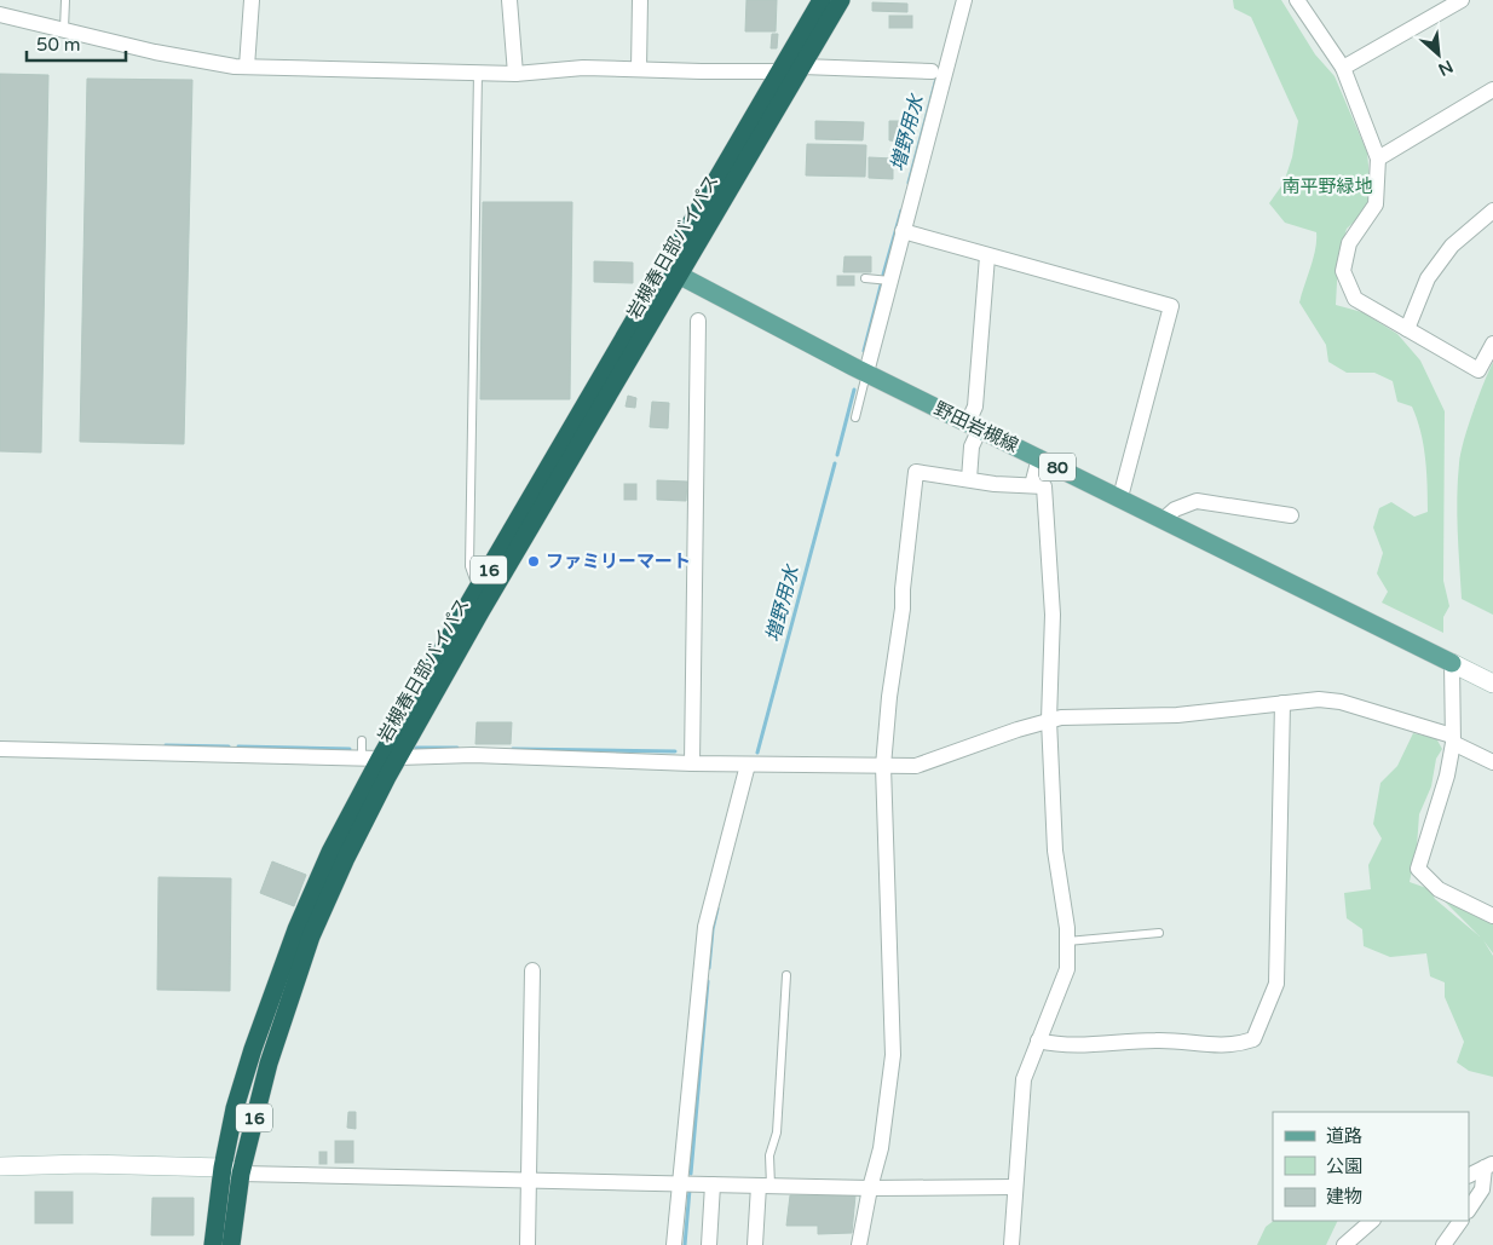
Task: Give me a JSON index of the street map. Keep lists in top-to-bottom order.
{
  "streets": {
    "highway": ["岩槻春日部バイパス", "16"],
    "main road": ["野田岩槻線", "80"]
  },
  "crossings": [
    ["岩槻春日部バイパス", "野田岩槻線"]
  ],
  "water": ["増野用水"],
  "parks": ["南平野緑地"],
  "places": ["ファミリーマート"],
  "legend": ["道路", "公園", "建物"],
  "scale_bar": "50 m",
  "north": "bottom right"
}
